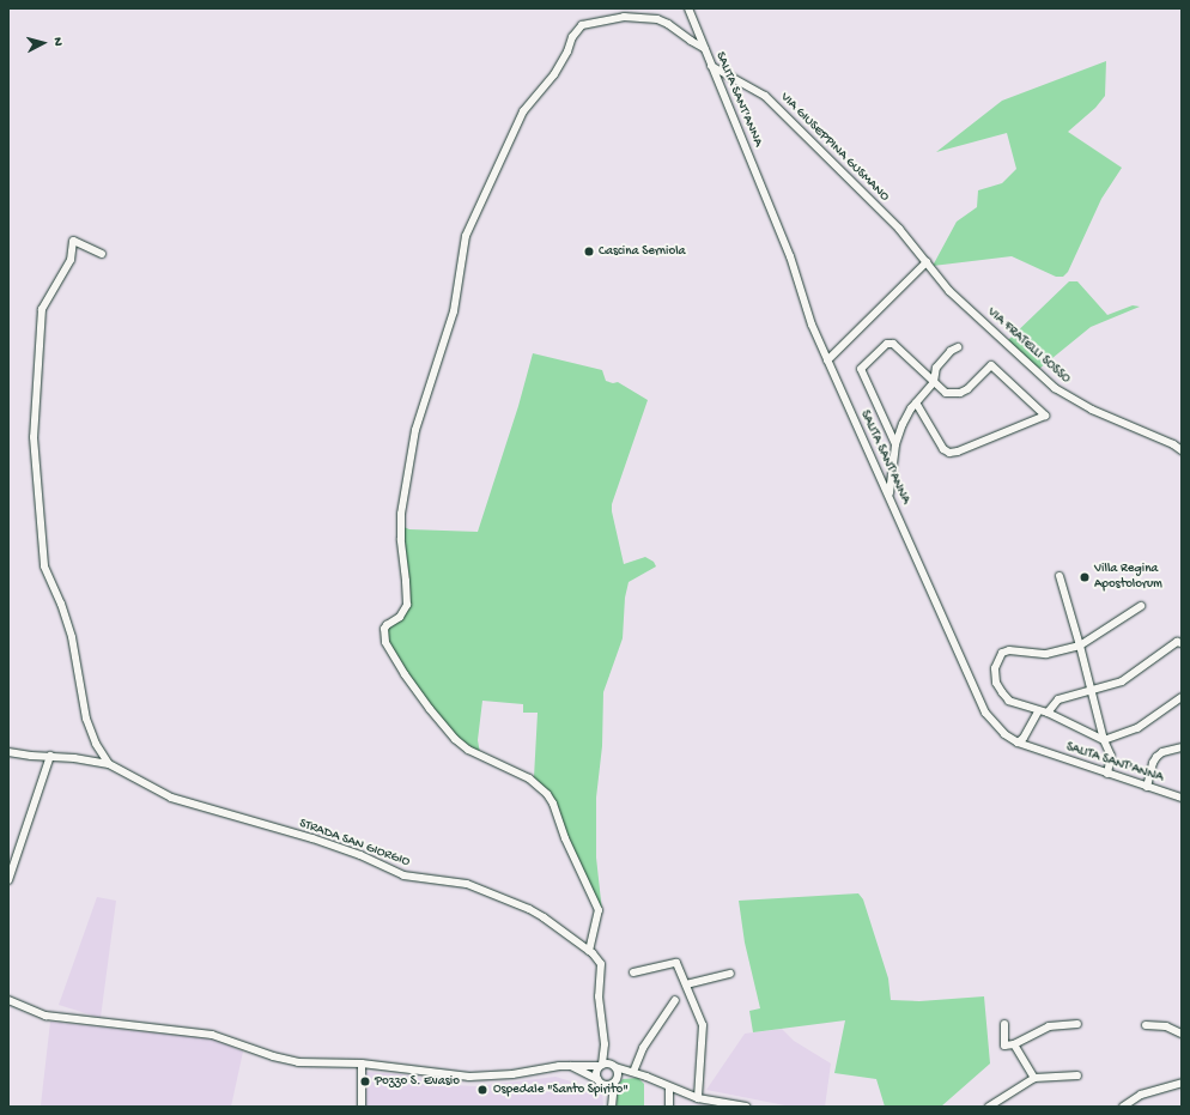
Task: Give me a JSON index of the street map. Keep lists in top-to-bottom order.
{
  "streets": {
    "street": [
      "SALITA SANT'ANNA",
      "VIA GIUSEPPINA GUSMANO",
      "VIA FRATELLI SOSSO",
      "STRADA SAN GIORGIO"
    ]
  },
  "crossings": [
    ["SALITA SANT'ANNA", "VIA GIUSEPPINA GUSMANO"],
    ["VIA GIUSEPPINA GUSMANO", "VIA FRATELLI SOSSO"]
  ],
  "places": [
    "Cascina Serniola",
    "Villa Regina Apostolorum",
    "Pozzo S. Evasio",
    "Ospedale \"Santo Spirito\""
  ],
  "north": "right"
}
